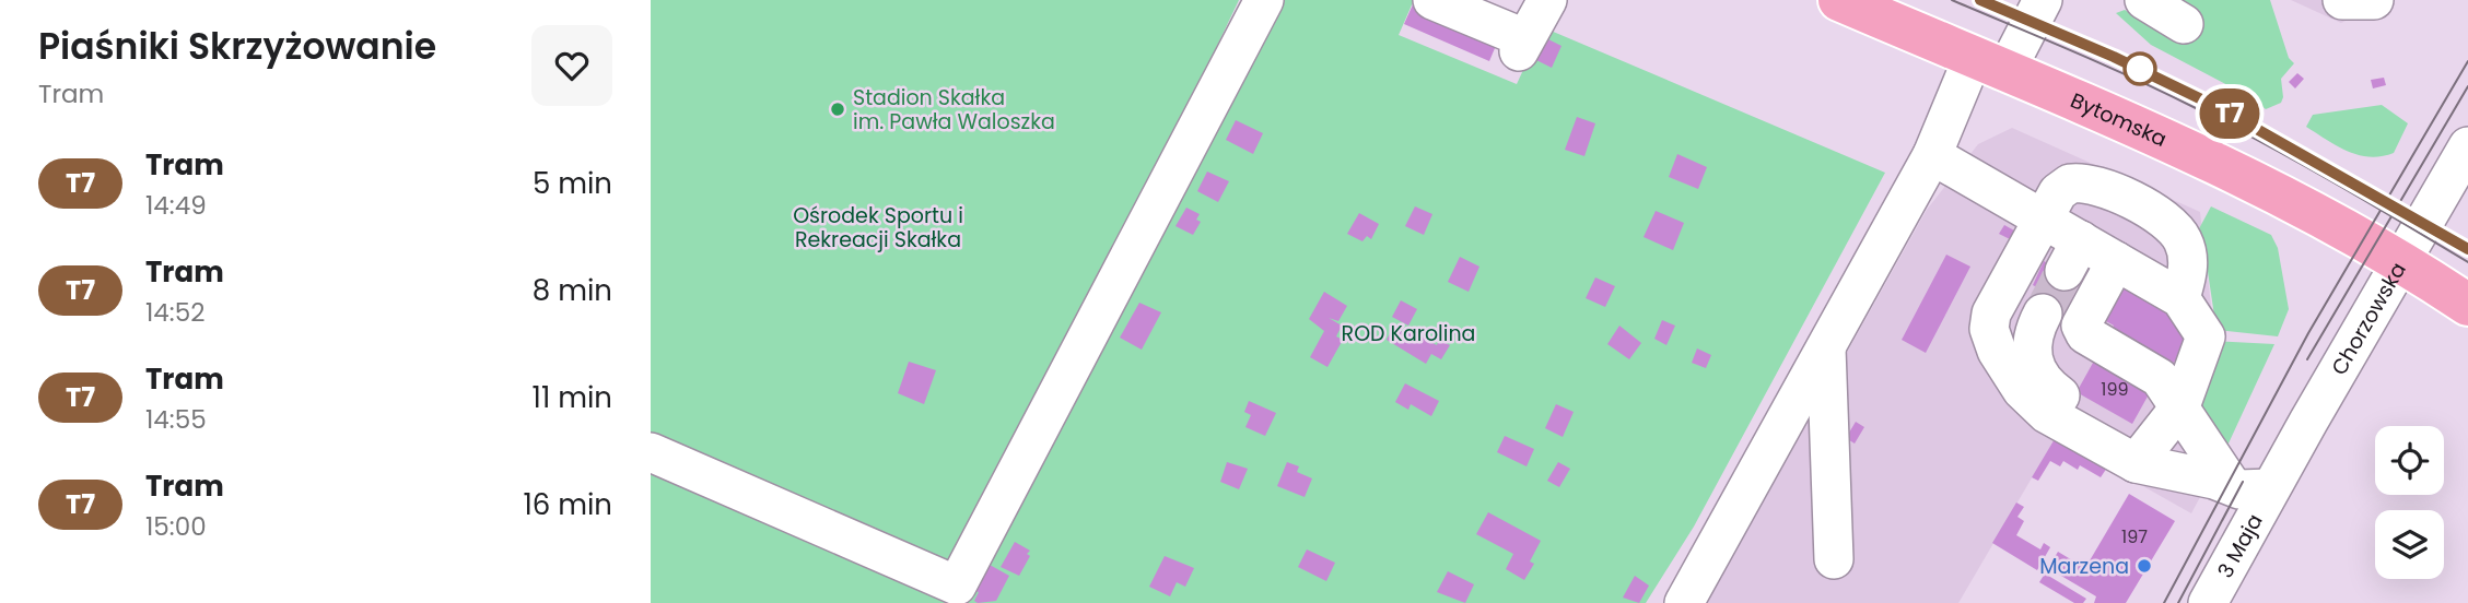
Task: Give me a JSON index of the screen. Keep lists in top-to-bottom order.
{
  "streets": {
    "main road": ["Bytomska"],
    "street": ["Chorzowska", "3 Maja"]
  },
  "crossings": [
    ["Bytomska", "Chorzowska"],
    ["Chorzowska", "3 Maja"]
  ],
  "parks": ["Ośrodek Sportu i Rekreacji Skałka", "ROD Karolina"],
  "places": ["Stadion Skałka im. Pawła Waloszka", "Marzena"],
  "lines": ["tram line T7"],
  "house_numbers": ["199", "197"],
  "page": {
    "heading": ["Piaśniki Skrzyżowanie", "Tram"],
    "on_map": "T7",
    "list": [
      {
        "mark": "T7",
        "name": "Tram",
        "note": "14:49",
        "value": "5 min"
      },
      {
        "mark": "T7",
        "name": "Tram",
        "note": "14:52",
        "value": "8 min"
      },
      {
        "mark": "T7",
        "name": "Tram",
        "note": "14:55",
        "value": "11 min"
      },
      {
        "mark": "T7",
        "name": "Tram",
        "note": "15:00",
        "value": "16 min"
      }
    ]
  }
}
